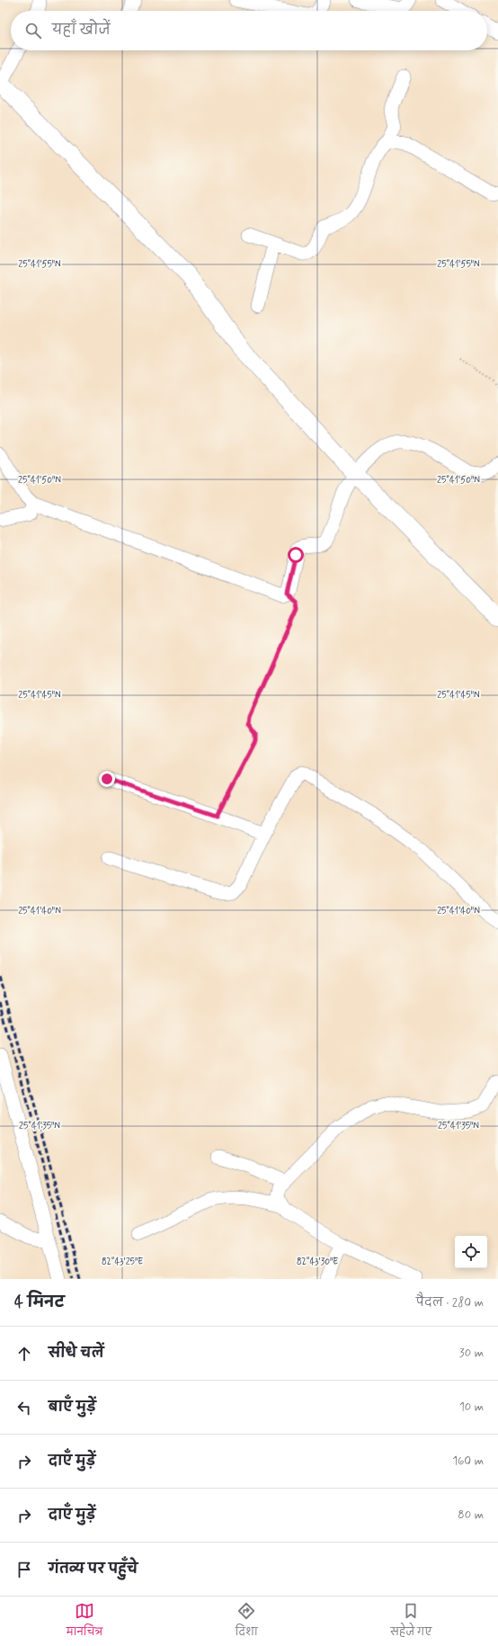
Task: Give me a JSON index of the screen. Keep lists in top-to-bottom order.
{
  "page": {
    "search": "यहाँ खोजें",
    "heading": ["4 मिनट", "पैदल · 280 m"],
    "list": [
      ["सीधे चलें", "30 m"],
      ["बाएँ मुड़ें", "10 m"],
      ["दाएँ मुड़ें", "160 m"],
      ["दाएँ मुड़ें", "80 m"],
      "गंतव्य पर पहुँचे"
    ],
    "nav": ["मानचित्र", "दिशा", "सहेजे गए"]
  },
  "coordinates": [
    "25°41'55\"N",
    "25°41'50\"N",
    "25°41'45\"N",
    "25°41'40\"N",
    "25°41'35\"N",
    "82°43'25\"E",
    "82°43'30\"E"
  ]
}
